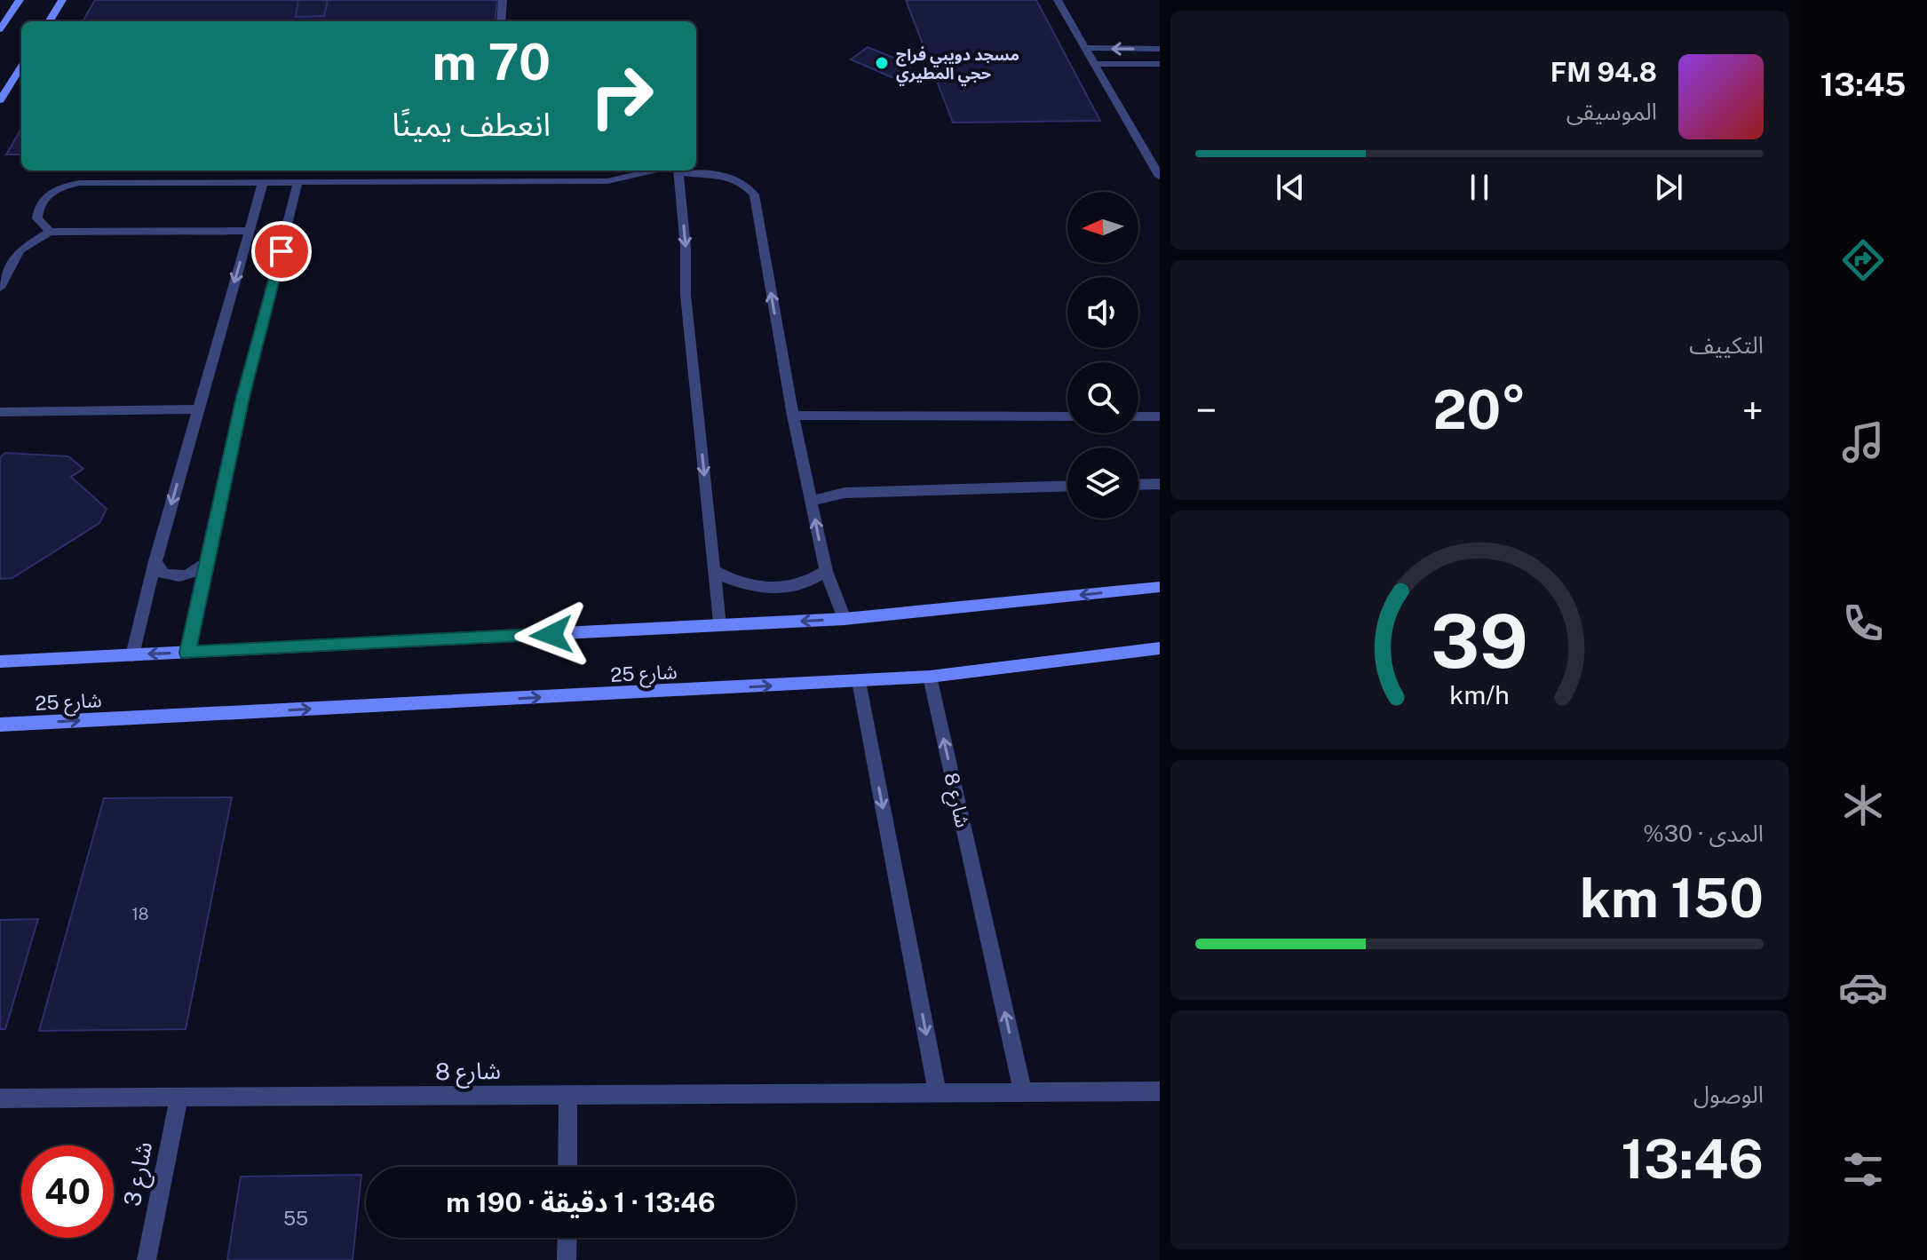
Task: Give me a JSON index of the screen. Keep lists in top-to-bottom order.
{
  "streets": {
    "street": ["شارع 25", "شارع 8", "شارع 3"]
  },
  "crossings": [
    ["شارع 25", "شارع 8"],
    ["شارع 8", "شارع 3"]
  ],
  "places": ["مسجد دويبي فراج حجي المطيري"],
  "house_numbers": ["18", "55"],
  "north": "left",
  "page": {
    "tabs": "13:45",
    "turn": ["70 m", "انعطف يمينًا"],
    "song": ["94.8 FM", "الموسيقى"],
    "tile": [
      "التكييف",
      ["المدى · 30%", "150 km"],
      ["الوصول", "13:46"]
    ],
    "heat": ["−", "20°", "+"],
    "limit": "40",
    "trip": "13:46 · 1 دقيقة · 190 m",
    "gauge": ["39", "km/h"]
  }
}
